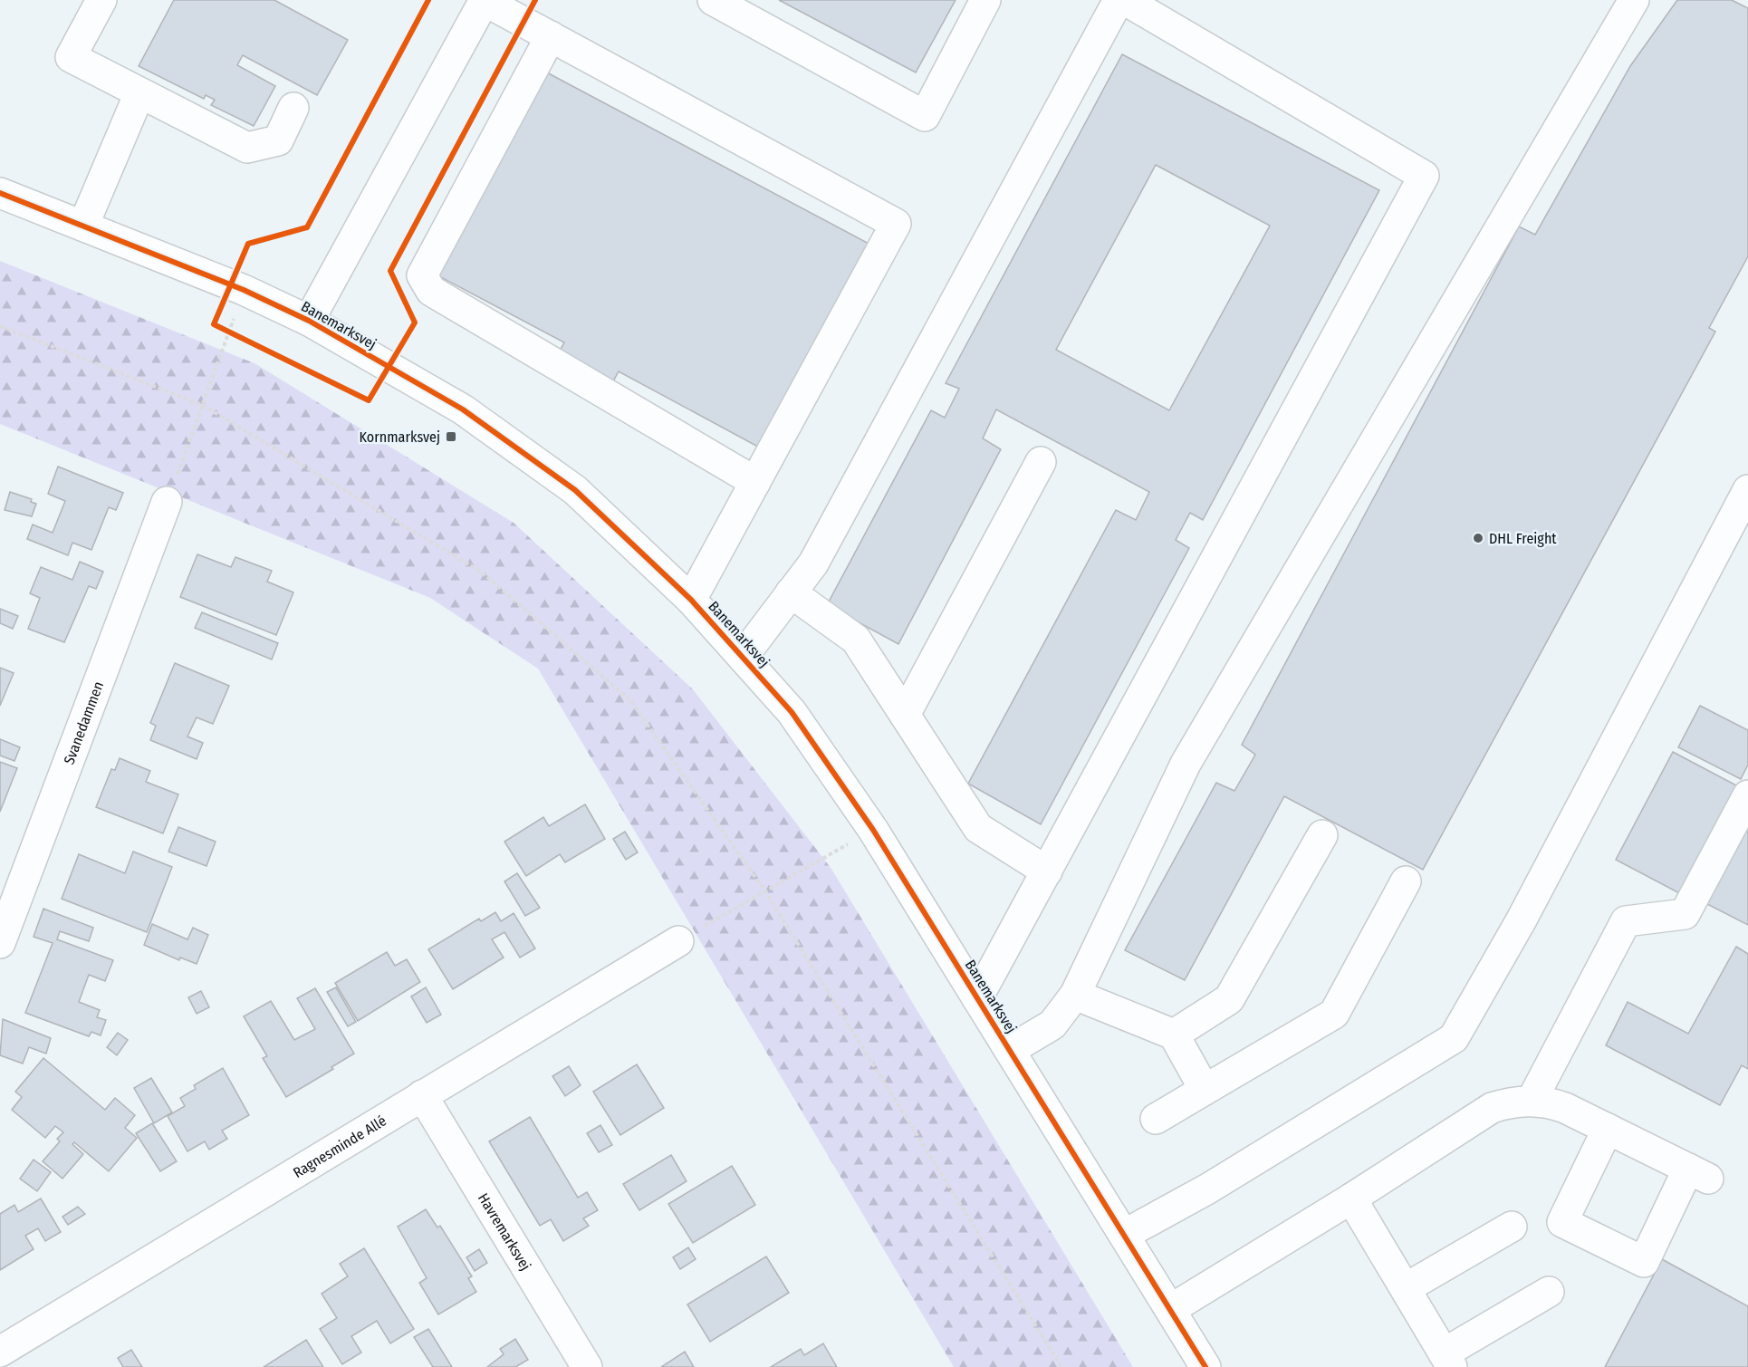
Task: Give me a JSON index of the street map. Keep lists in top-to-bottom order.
{
  "streets": {
    "street": [
      "Banemarksvej",
      "Svanedammen",
      "Ragnesminde Allé",
      "Havremarksvej"
    ]
  },
  "crossings": [
    ["Ragnesminde Allé", "Havremarksvej"]
  ],
  "places": {
    "transit": ["Kornmarksvej"],
    "other": ["DHL Freight"]
  }
}
